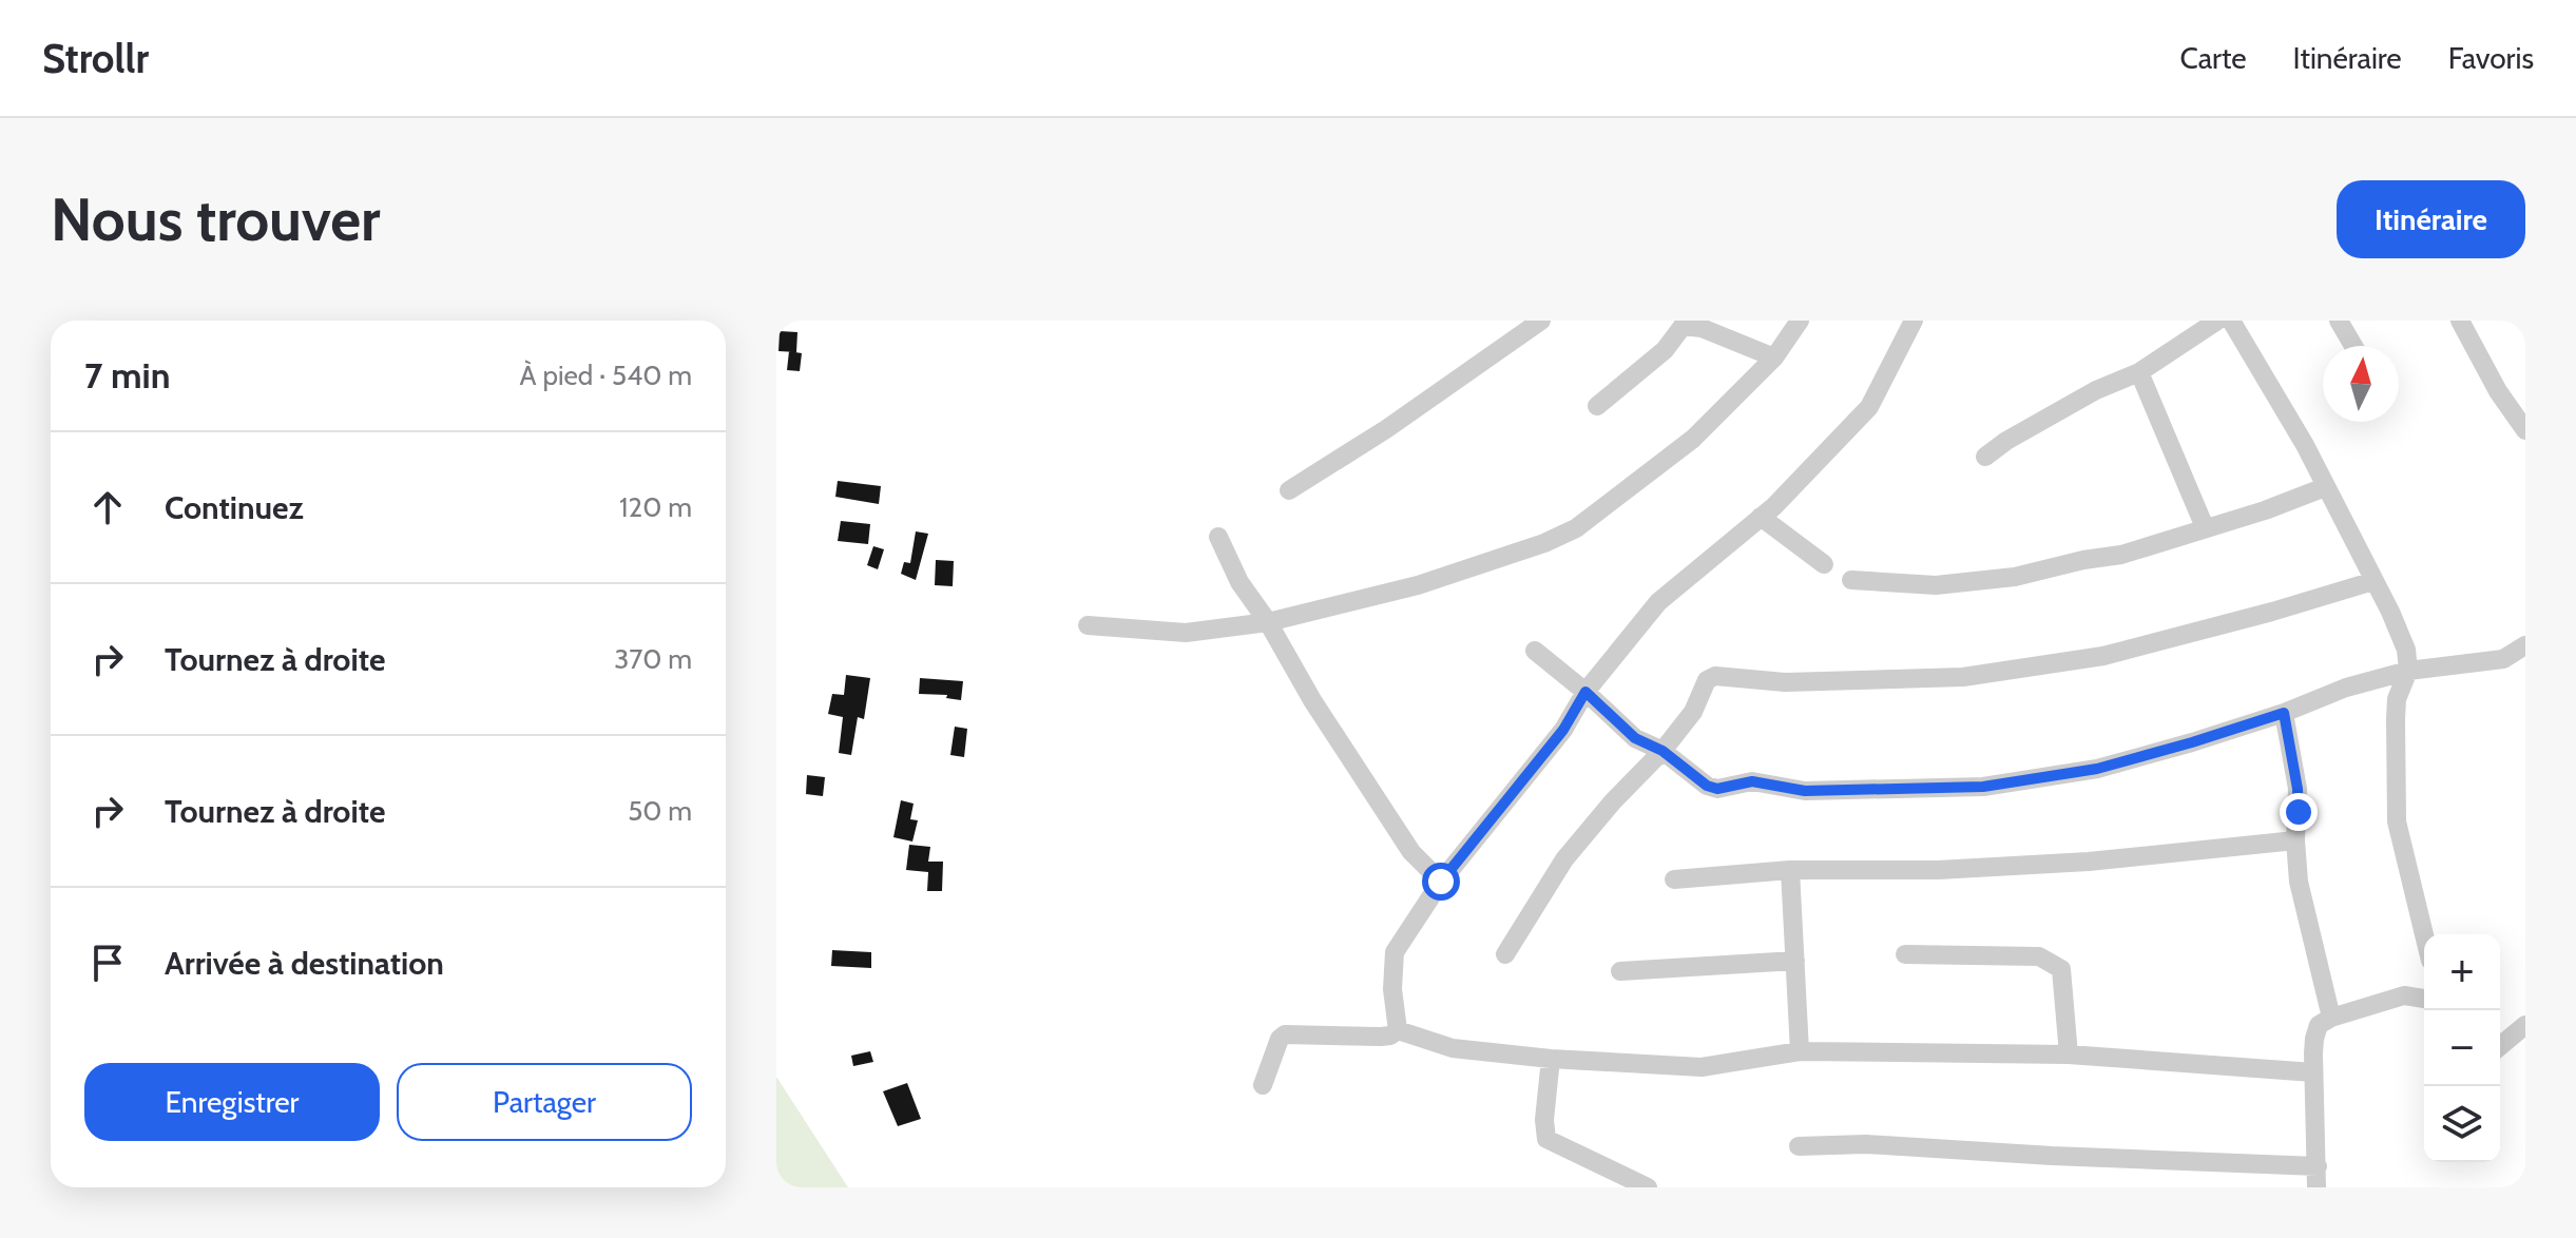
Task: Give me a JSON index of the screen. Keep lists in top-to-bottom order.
{
  "north": "top",
  "page": {
    "header": "Strollr",
    "nav": ["Carte", "Itinéraire", "Favoris"],
    "buttons": [
      "Itinéraire",
      ["Enregistrer", "Partager"]
    ],
    "title": "Nous trouver",
    "heading": ["7 min", "À pied · 540 m"],
    "list": [
      ["Continuez", "120 m"],
      ["Tournez à droite", "370 m"],
      ["Tournez à droite", "50 m"],
      "Arrivée à destination"
    ],
    "map_buttons": ["+", "−"]
  }
}
